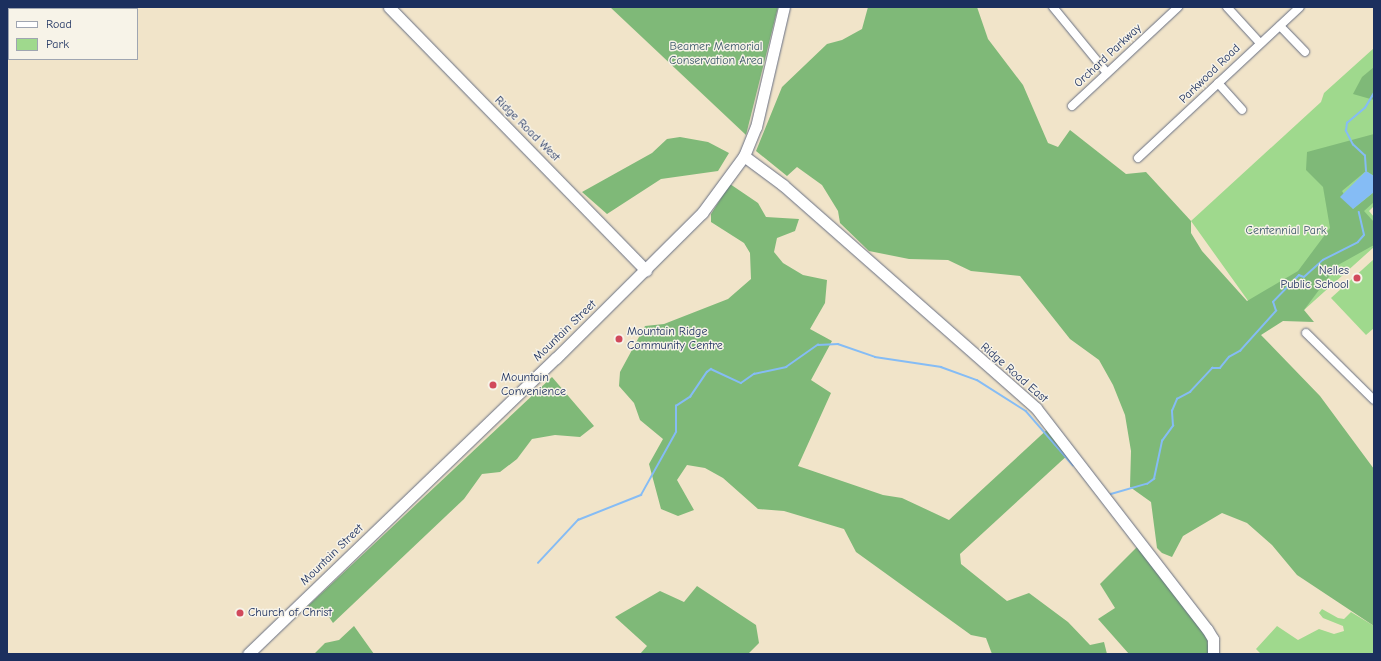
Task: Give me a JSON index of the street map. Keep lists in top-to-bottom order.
{
  "streets": {
    "main road": ["Ridge Road West", "Mountain Street", "Ridge Road East"],
    "street": ["Orchard Parkway", "Parkwood Road"]
  },
  "crossings": [
    ["Ridge Road West", "Mountain Street"],
    ["Mountain Street", "Ridge Road East"]
  ],
  "parks": ["Beamer Memorial Conservation Area", "Centennial Park"],
  "places": [
    "Nelles Public School",
    "Mountain Ridge Community Centre",
    "Mountain Convenience",
    "Church of Christ"
  ],
  "legend": ["Road", "Park"]
}
